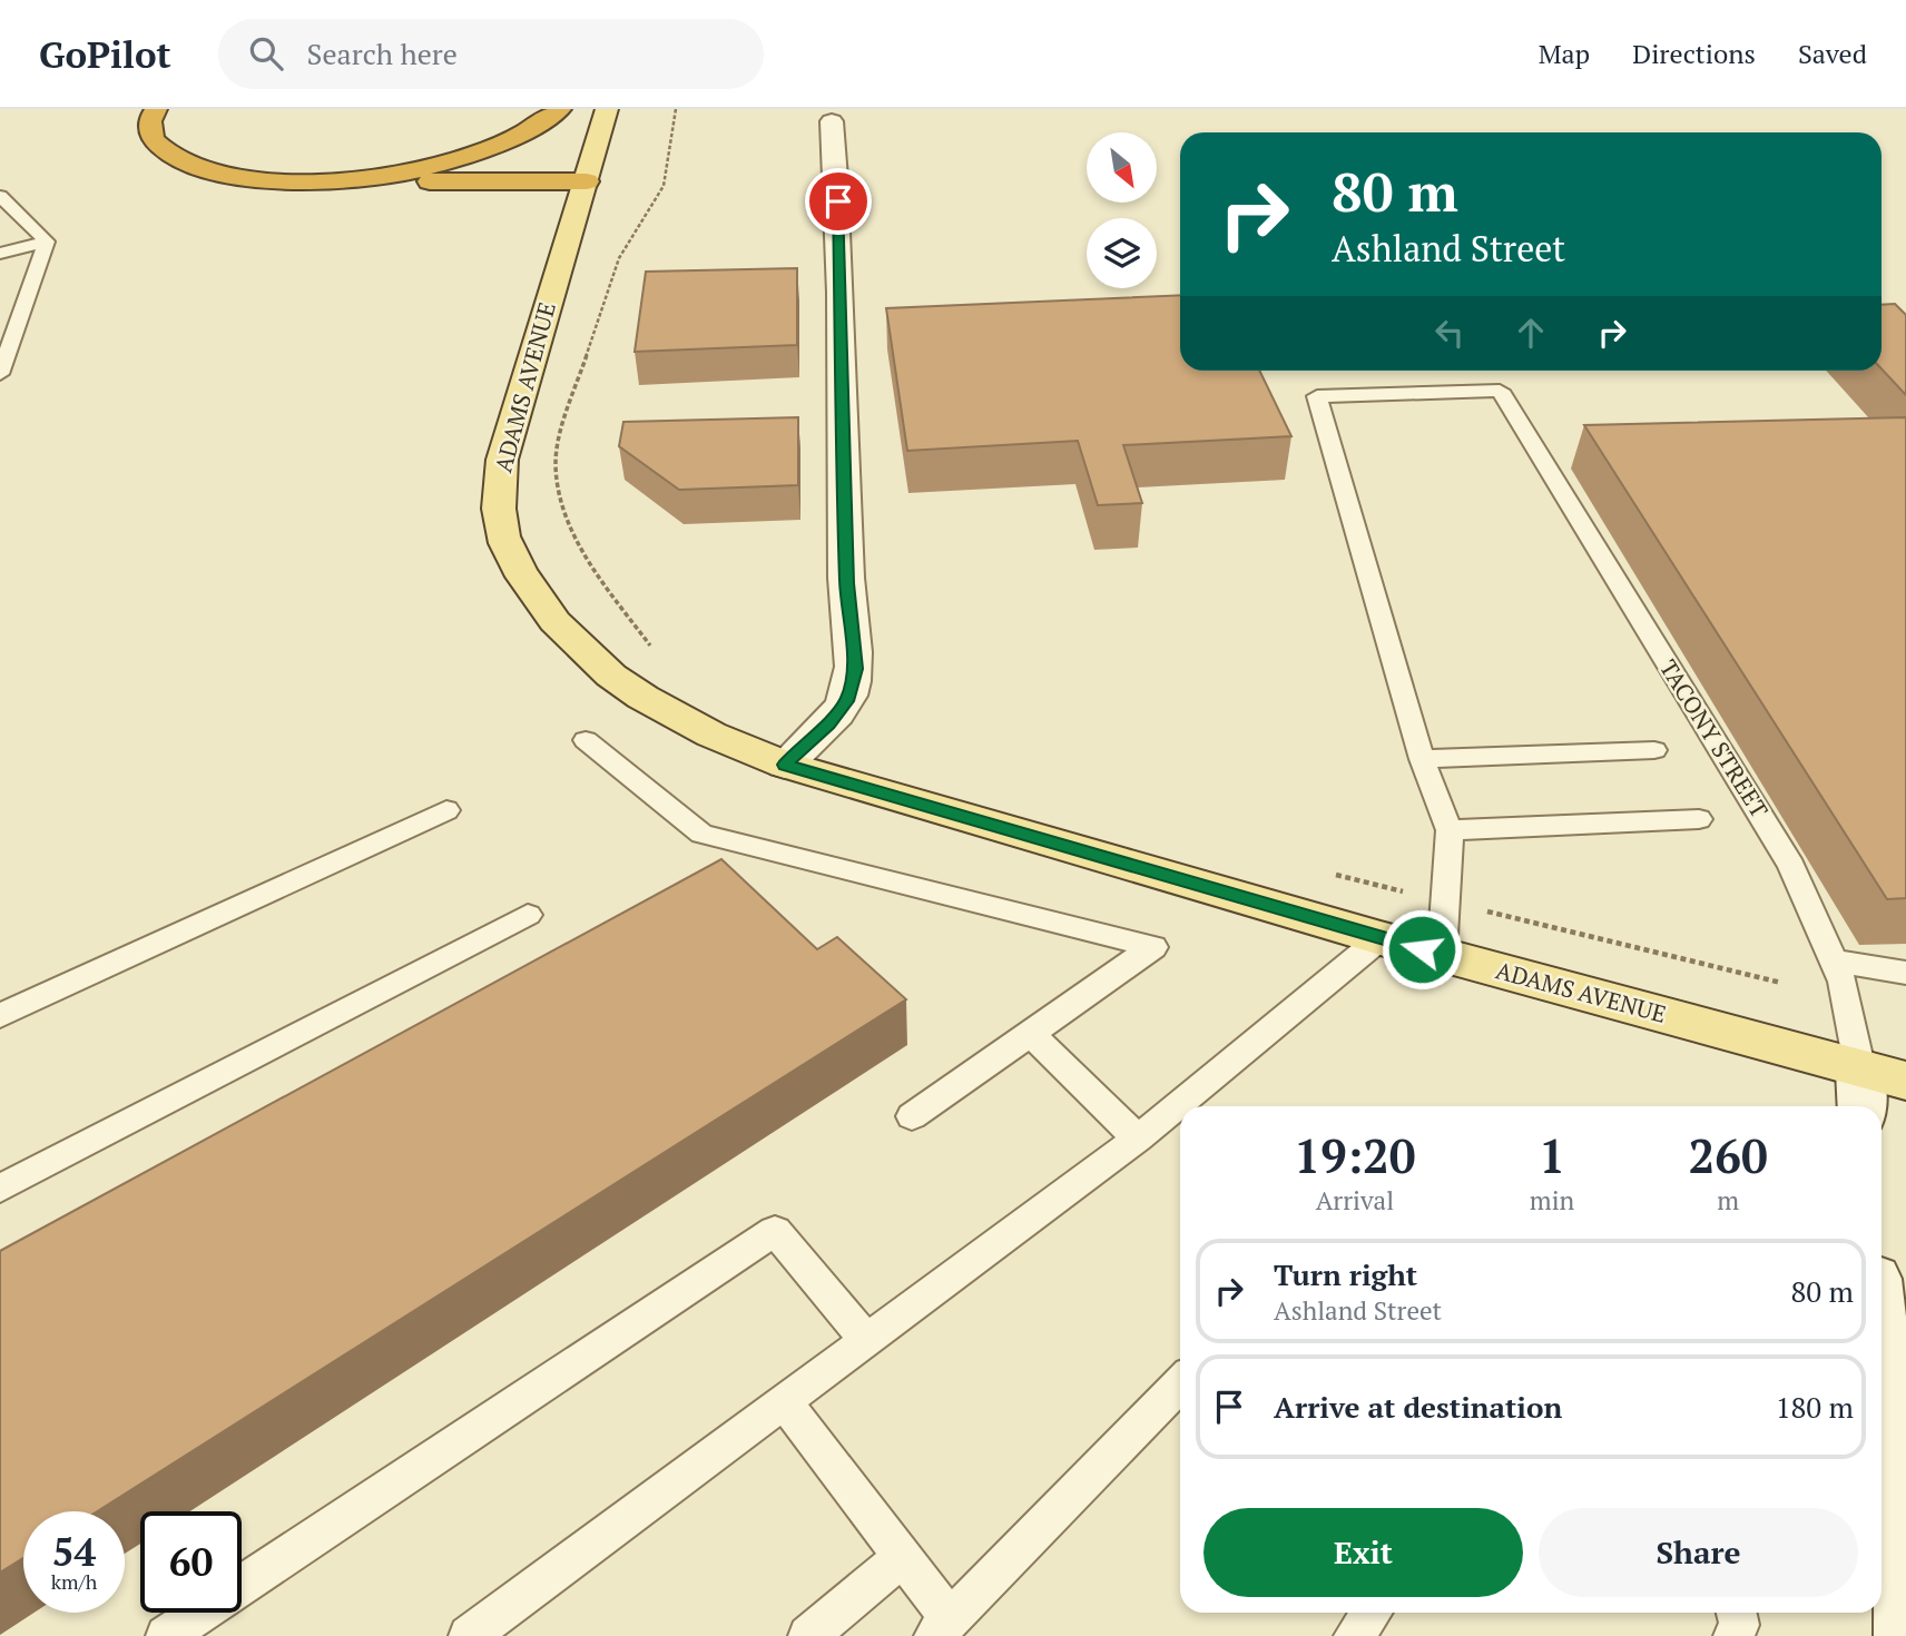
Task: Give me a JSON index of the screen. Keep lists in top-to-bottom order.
{
  "streets": {
    "main road": ["ADAMS AVENUE"],
    "lane": ["TACONY STREET"]
  },
  "crossings": [
    ["ADAMS AVENUE", "TACONY STREET"]
  ],
  "north": "bottom right",
  "page": {
    "header": "GoPilot",
    "search": "Search here",
    "nav": ["Map", "Directions", "Saved"],
    "turn": ["80 m", "Ashland Street"],
    "eta": [
      "19:20",
      "Arrival",
      "1",
      "min",
      "260",
      "m"
    ],
    "list": [
      {
        "name": "Turn right",
        "note": "Ashland Street",
        "value": "80 m"
      },
      {
        "name": "Arrive at destination",
        "value": "180 m"
      }
    ],
    "buttons": ["Exit", "Share"],
    "speed": "54 km/h",
    "limit": "60"
  }
}
